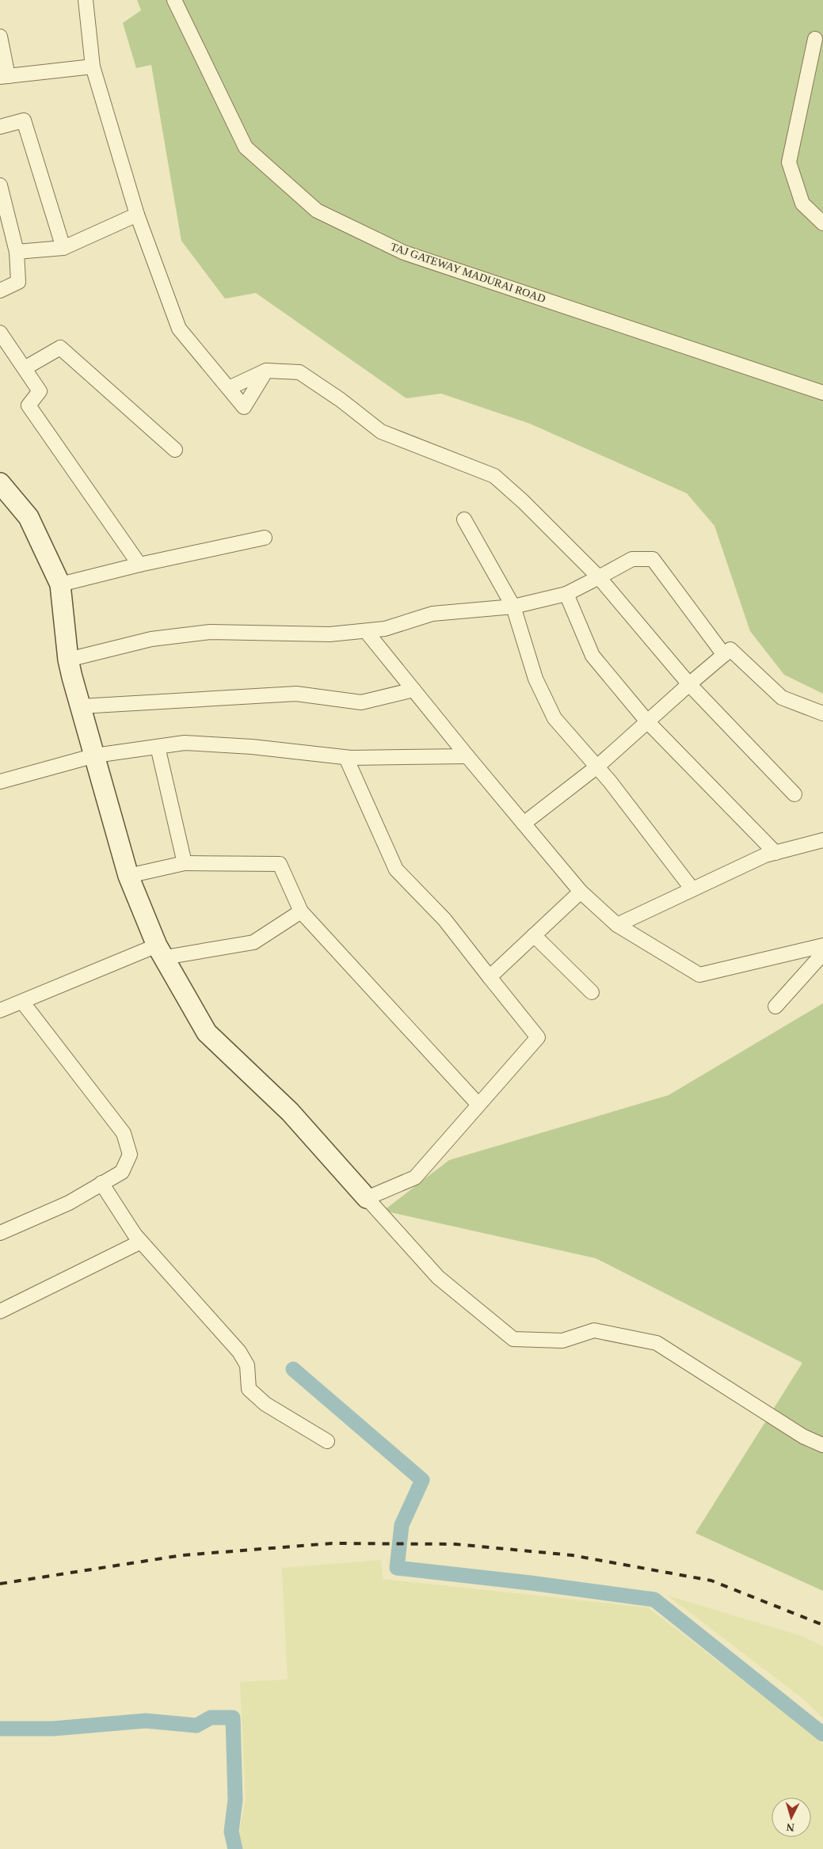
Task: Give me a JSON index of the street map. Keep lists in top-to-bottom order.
{
  "streets": {
    "street": ["TAJ GATEWAY MADURAI ROAD"]
  },
  "north": "bottom"
}
